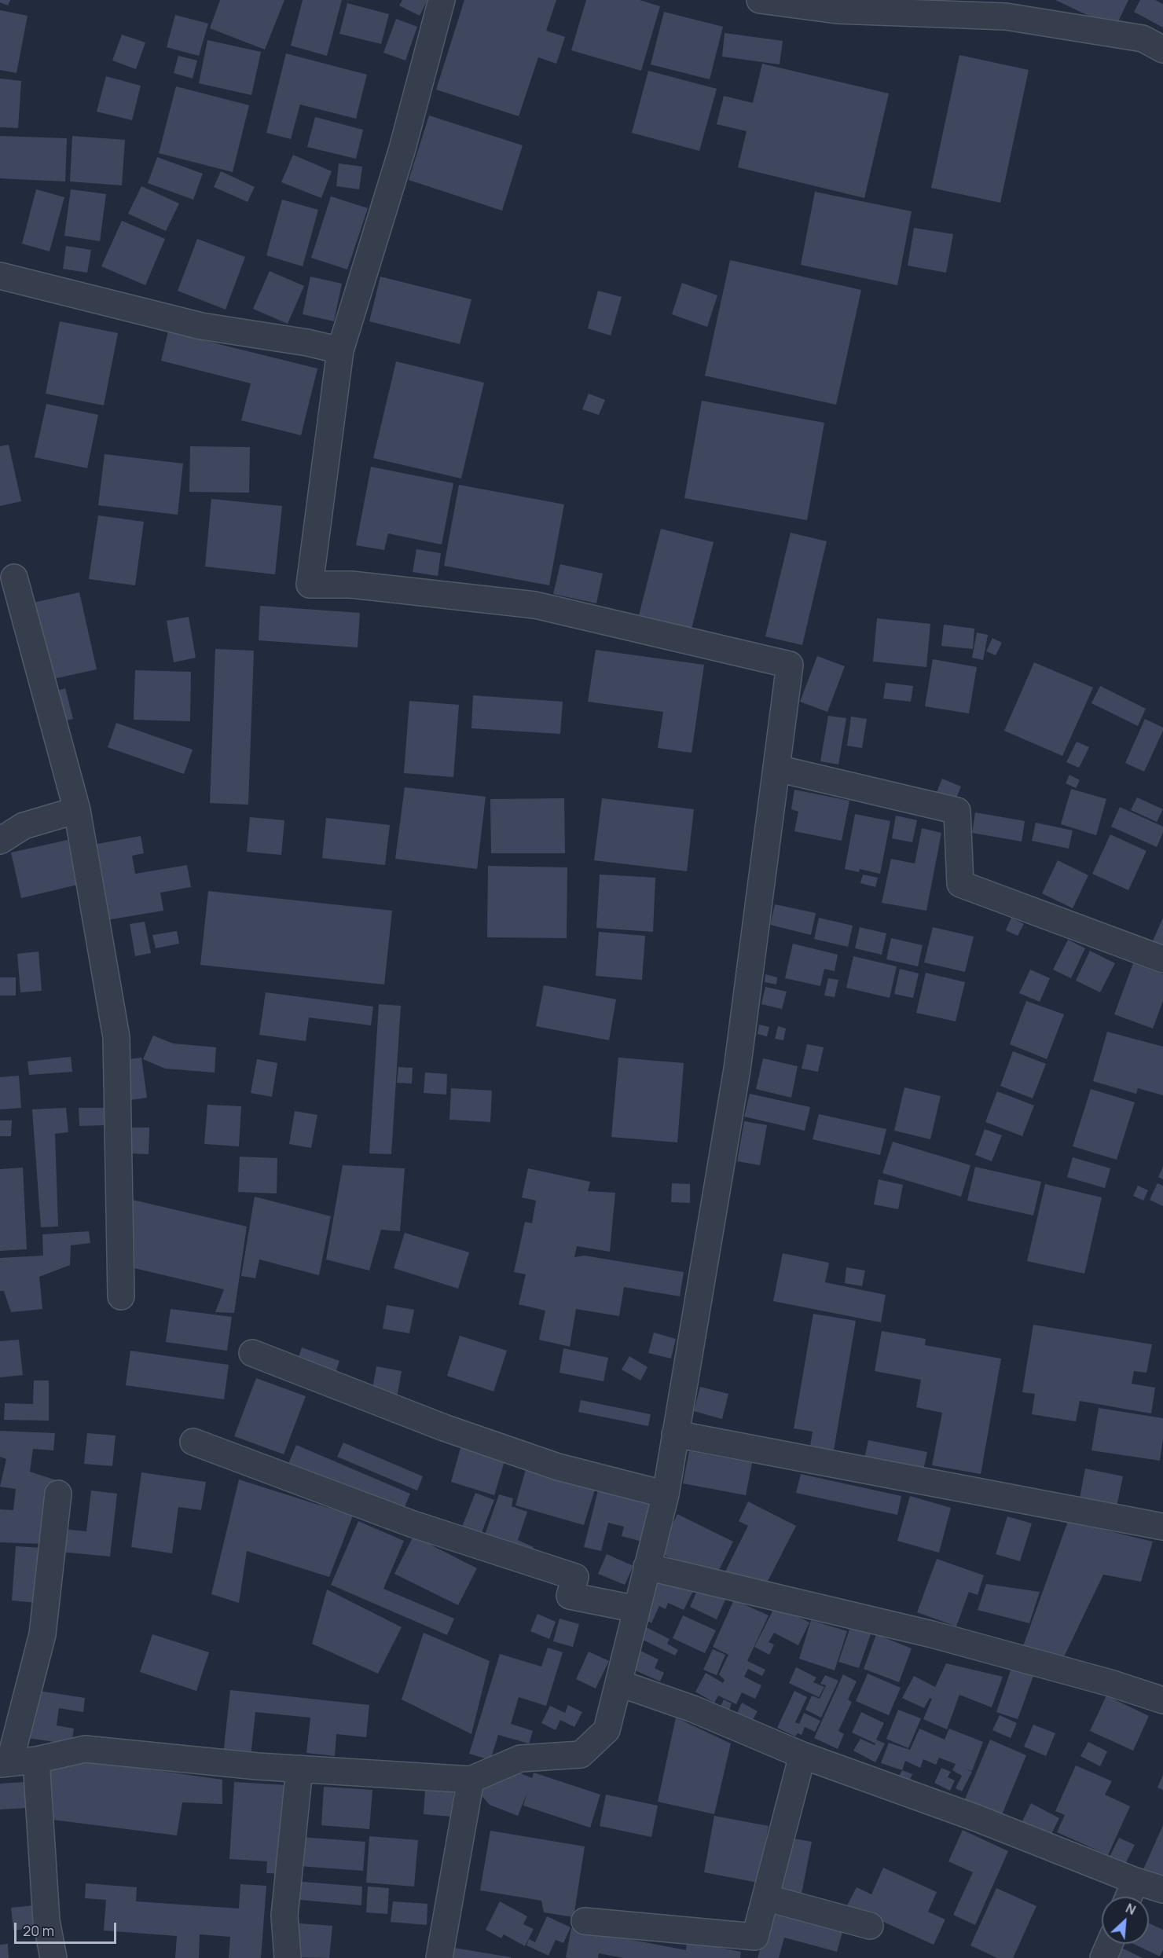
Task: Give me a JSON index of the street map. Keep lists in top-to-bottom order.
{
  "scale_bar": "20 m",
  "north": "top right"
}
